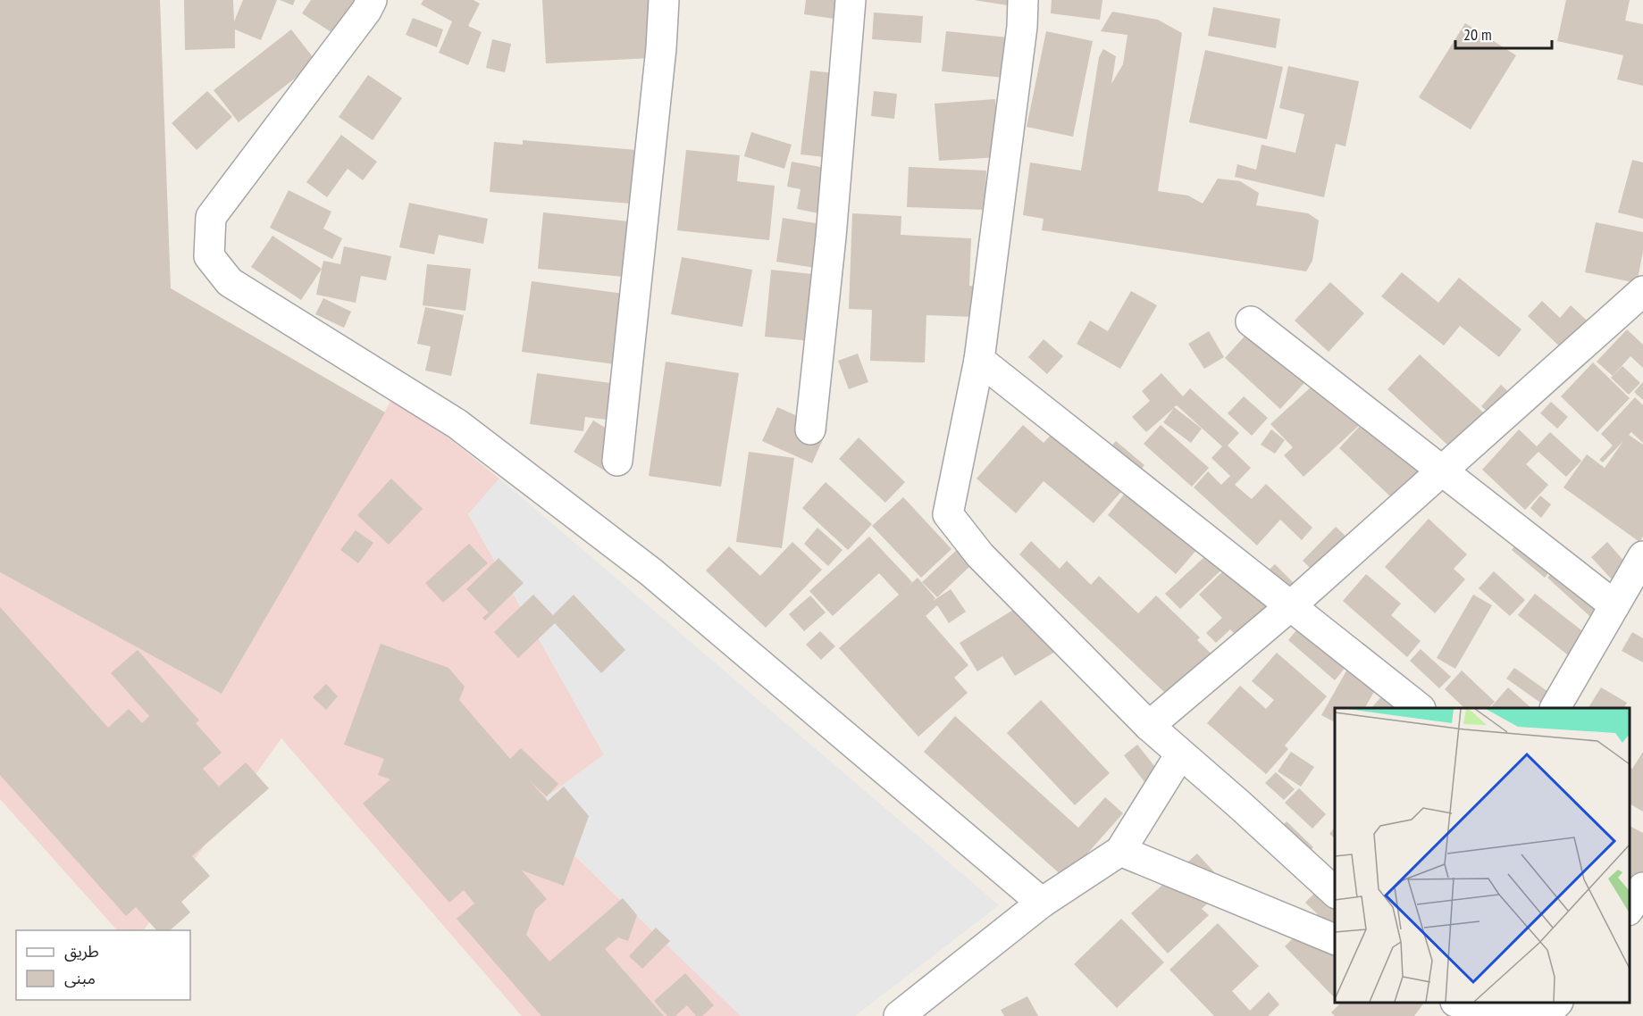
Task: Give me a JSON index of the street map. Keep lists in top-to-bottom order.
{
  "legend": ["طريق", "مبنى"],
  "scale_bar": "20 m"
}
